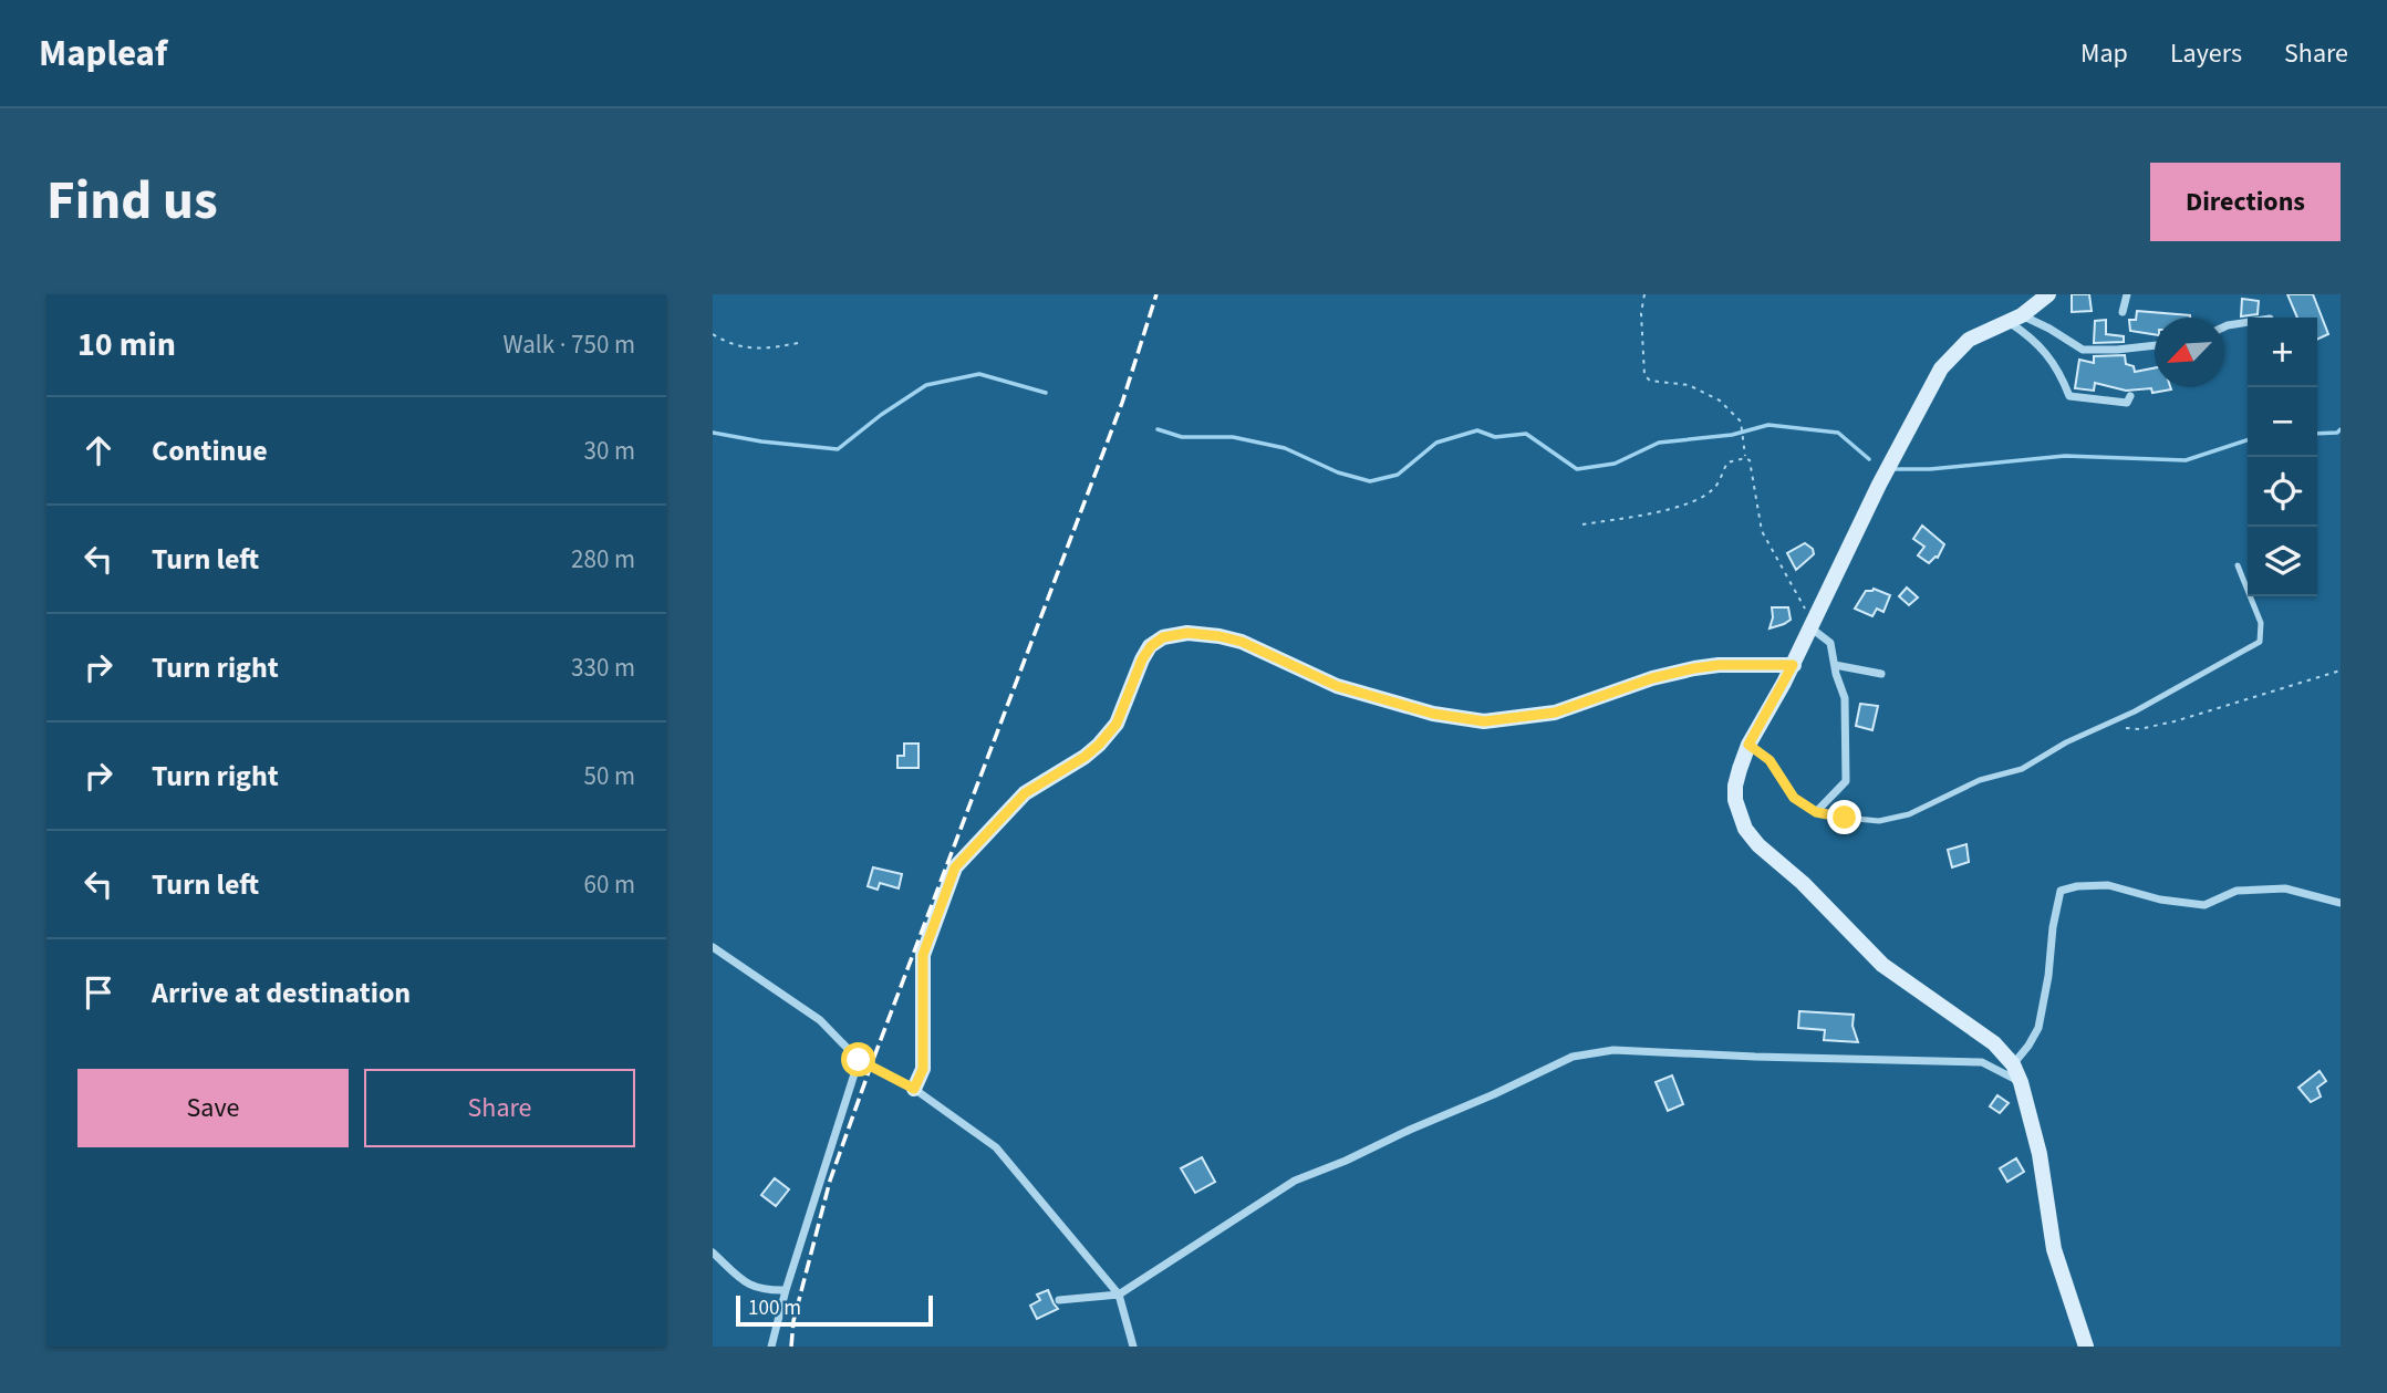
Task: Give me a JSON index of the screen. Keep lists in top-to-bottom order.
{
  "scale_bar": "100 m",
  "north": "bottom left",
  "page": {
    "header": "Mapleaf",
    "nav": ["Map", "Layers", "Share"],
    "title": "Find us",
    "buttons": [
      "Directions",
      ["Save", "Share"]
    ],
    "heading": ["10 min", "Walk · 750 m"],
    "map_buttons": ["+", "−"],
    "list": [
      ["Continue", "30 m"],
      ["Turn left", "280 m"],
      ["Turn right", "330 m"],
      ["Turn right", "50 m"],
      ["Turn left", "60 m"],
      "Arrive at destination"
    ],
    "scale": "100 m"
  }
}
